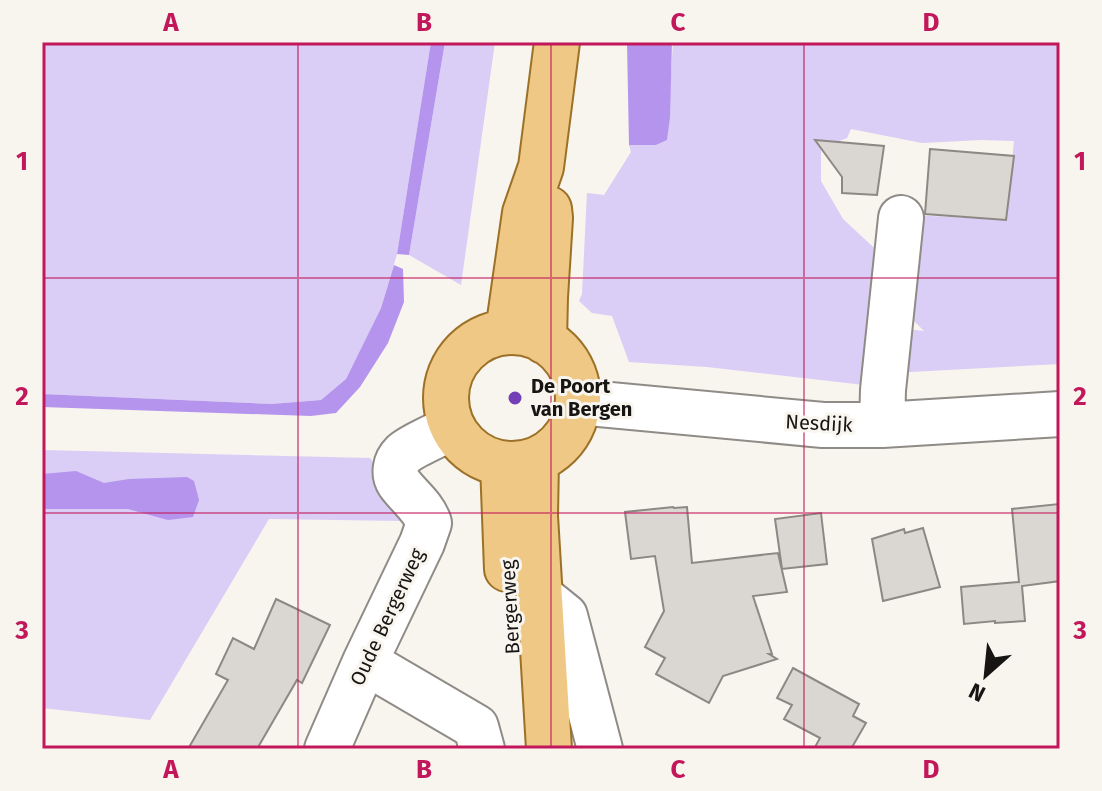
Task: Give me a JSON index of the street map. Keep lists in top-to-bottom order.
{
  "streets": {
    "main road": ["Bergerweg"],
    "street": ["Nesdijk", "Oude Bergerweg"]
  },
  "crossings": [
    ["Nesdijk", "Bergerweg"],
    ["Nesdijk", "Oude Bergerweg"],
    ["Bergerweg", "Oude Bergerweg"]
  ],
  "places": ["De Poort van Bergen"],
  "north": "bottom left",
  "grid": {
    "columns": [
      "A",
      "B",
      "C",
      "D"
    ],
    "rows": ["1", "2", "3"]
  }
}
